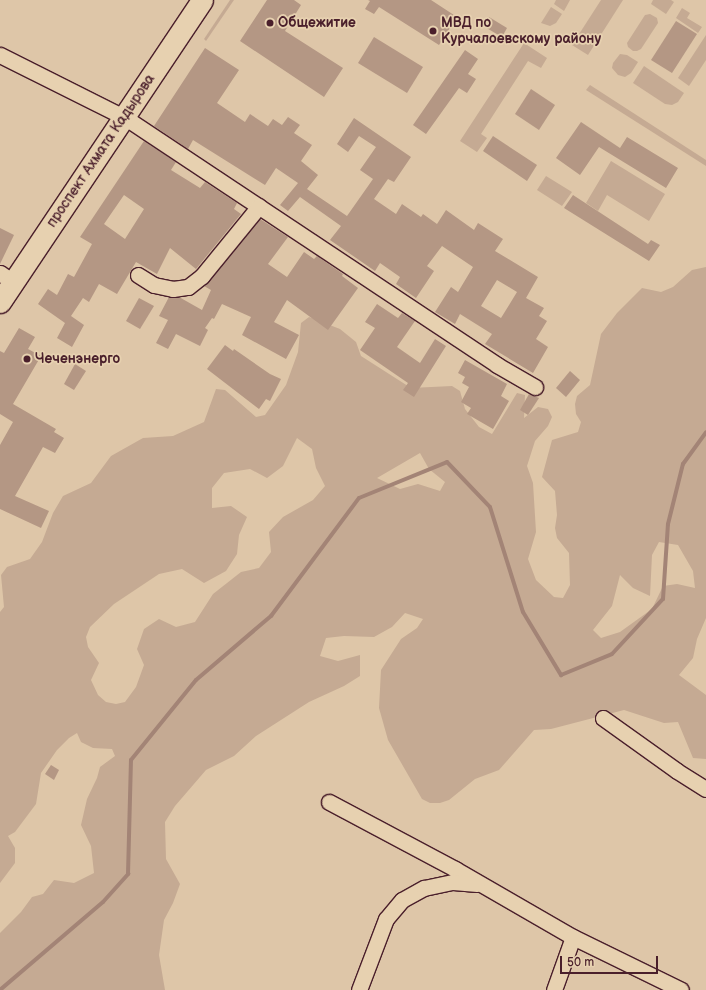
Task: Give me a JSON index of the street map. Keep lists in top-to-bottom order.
{
  "streets": {
    "main road": ["проспект Ахмата Кадырова"]
  },
  "places": ["Общежитие", "МВД по Курчалоевскому району", "Чеченэнерго"],
  "scale_bar": "50 m"
}
